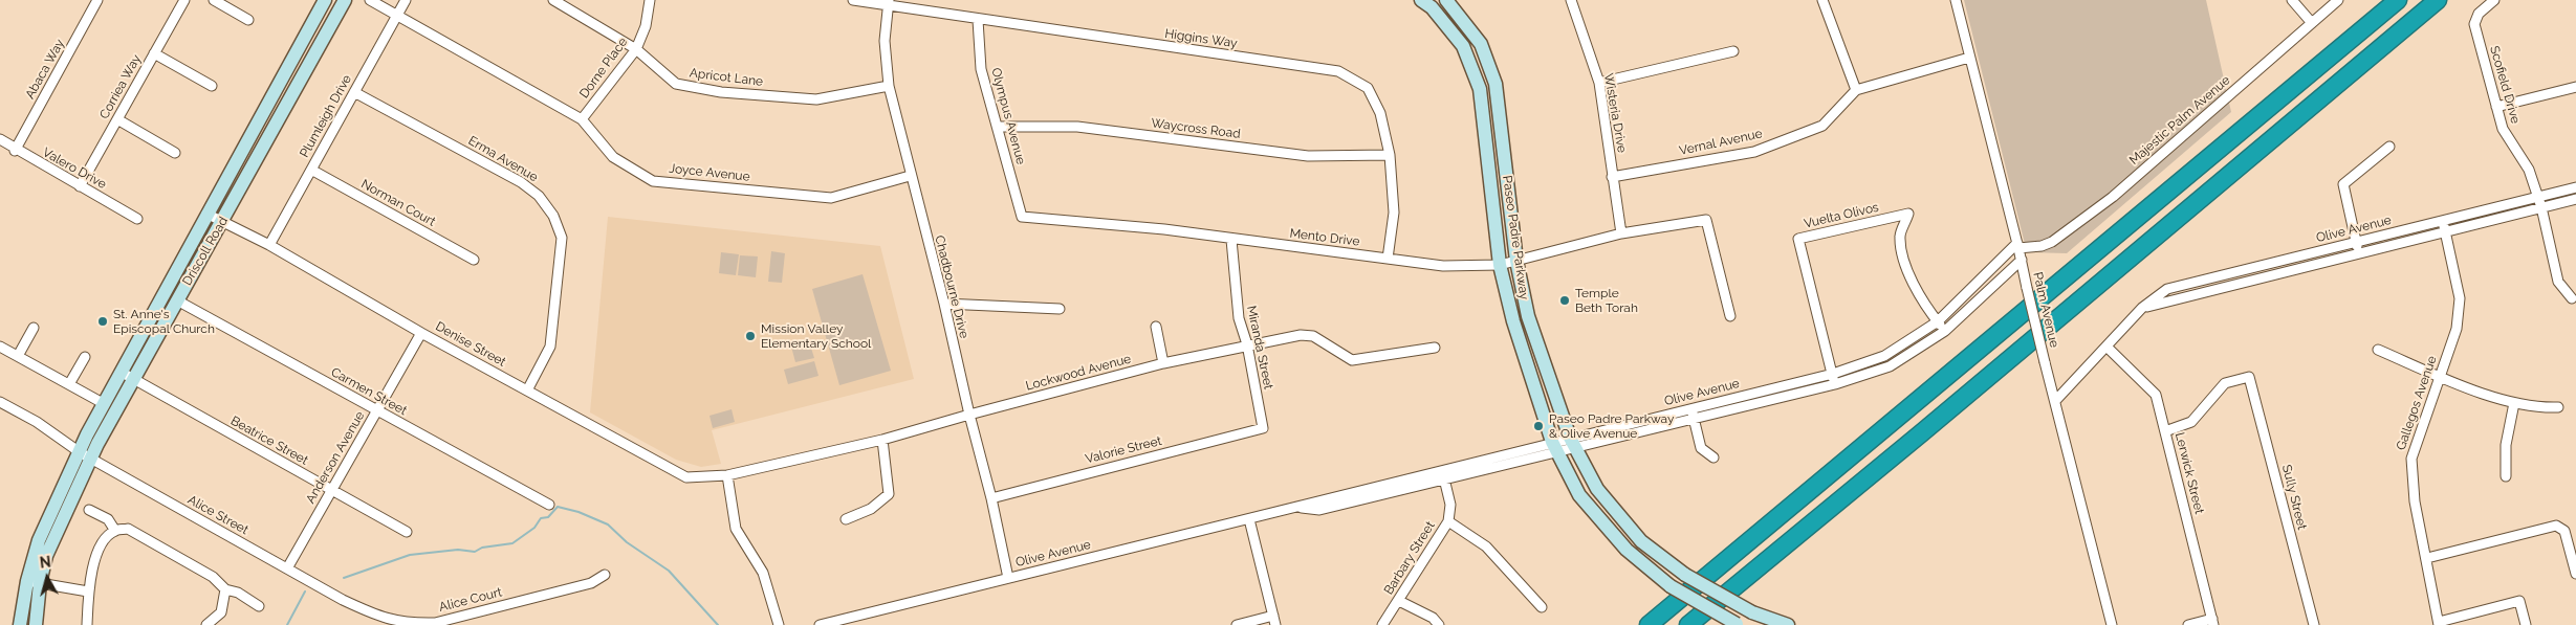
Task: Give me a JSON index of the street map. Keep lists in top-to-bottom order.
{
  "streets": {
    "main road": ["Paseo Padre Parkway", "Driscoll Road"],
    "street": [
      "Higgins Way",
      "Dorne Place",
      "Abaca Way",
      "Apricot Lane",
      "Scofield Drive",
      "Corriea Way",
      "Wisteria Drive",
      "Plumleigh Drive",
      "Olympus Avenue",
      "Majestic Palm Avenue",
      "Waycross Road",
      "Vernal Avenue",
      "Erma Avenue",
      "Valero Drive",
      "Joyce Avenue",
      "Norman Court",
      "Vuelta Olivos",
      "Olive Avenue",
      "Mento Drive",
      "Chadbourne Drive",
      "Palm Avenue",
      "Denise Street",
      "Miranda Street",
      "Lockwood Avenue",
      "Carmen Street",
      "Gallegos Avenue",
      "Beatrice Street",
      "Valorie Street",
      "Anderson Avenue",
      "Lerwick Street",
      "Sully Street",
      "Alice Street",
      "Barbary Street",
      "Alice Court"
    ]
  },
  "crossings": [
    ["Higgins Way", "Olympus Avenue"],
    ["Higgins Way", "Waycross Road"],
    ["Higgins Way", "Mento Drive"],
    ["Higgins Way", "Chadbourne Drive"],
    ["Dorne Place", "Apricot Lane"],
    ["Dorne Place", "Joyce Avenue"],
    ["Abaca Way", "Valero Drive"],
    ["Apricot Lane", "Chadbourne Drive"],
    ["Scofield Drive", "Olive Avenue"],
    ["Corriea Way", "Valero Drive"],
    ["Wisteria Drive", "Vernal Avenue"],
    ["Wisteria Drive", "Mento Drive"],
    ["Plumleigh Drive", "Erma Avenue"],
    ["Plumleigh Drive", "Joyce Avenue"],
    ["Plumleigh Drive", "Norman Court"],
    ["Plumleigh Drive", "Denise Street"],
    ["Olympus Avenue", "Waycross Road"],
    ["Olympus Avenue", "Mento Drive"],
    ["Majestic Palm Avenue", "Olive Avenue"],
    ["Majestic Palm Avenue", "Palm Avenue"],
    ["Erma Avenue", "Denise Street"],
    ["Joyce Avenue", "Chadbourne Drive"],
    ["Vuelta Olivos", "Olive Avenue"],
    ["Olive Avenue", "Paseo Padre Parkway"],
    ["Olive Avenue", "Chadbourne Drive"],
    ["Olive Avenue", "Palm Avenue"],
    ["Olive Avenue", "Gallegos Avenue"],
    ["Olive Avenue", "Lerwick Street"],
    ["Olive Avenue", "Barbary Street"],
    ["Mento Drive", "Paseo Padre Parkway"],
    ["Mento Drive", "Miranda Street"],
    ["Driscoll Road", "Denise Street"],
    ["Driscoll Road", "Carmen Street"],
    ["Driscoll Road", "Beatrice Street"],
    ["Driscoll Road", "Alice Street"],
    ["Chadbourne Drive", "Lockwood Avenue"],
    ["Chadbourne Drive", "Valorie Street"],
    ["Denise Street", "Lockwood Avenue"],
    ["Denise Street", "Anderson Avenue"],
    ["Miranda Street", "Lockwood Avenue"],
    ["Miranda Street", "Valorie Street"],
    ["Carmen Street", "Anderson Avenue"],
    ["Beatrice Street", "Anderson Avenue"],
    ["Anderson Avenue", "Alice Street"],
    ["Lerwick Street", "Sully Street"],
    ["Alice Street", "Alice Court"]
  ],
  "places": [
    "Temple Beth Torah",
    "St. Anne's Episcopal Church",
    "Mission Valley Elementary School",
    "Paseo Padre Parkway & Olive Avenue"
  ],
  "north": "top"
}
